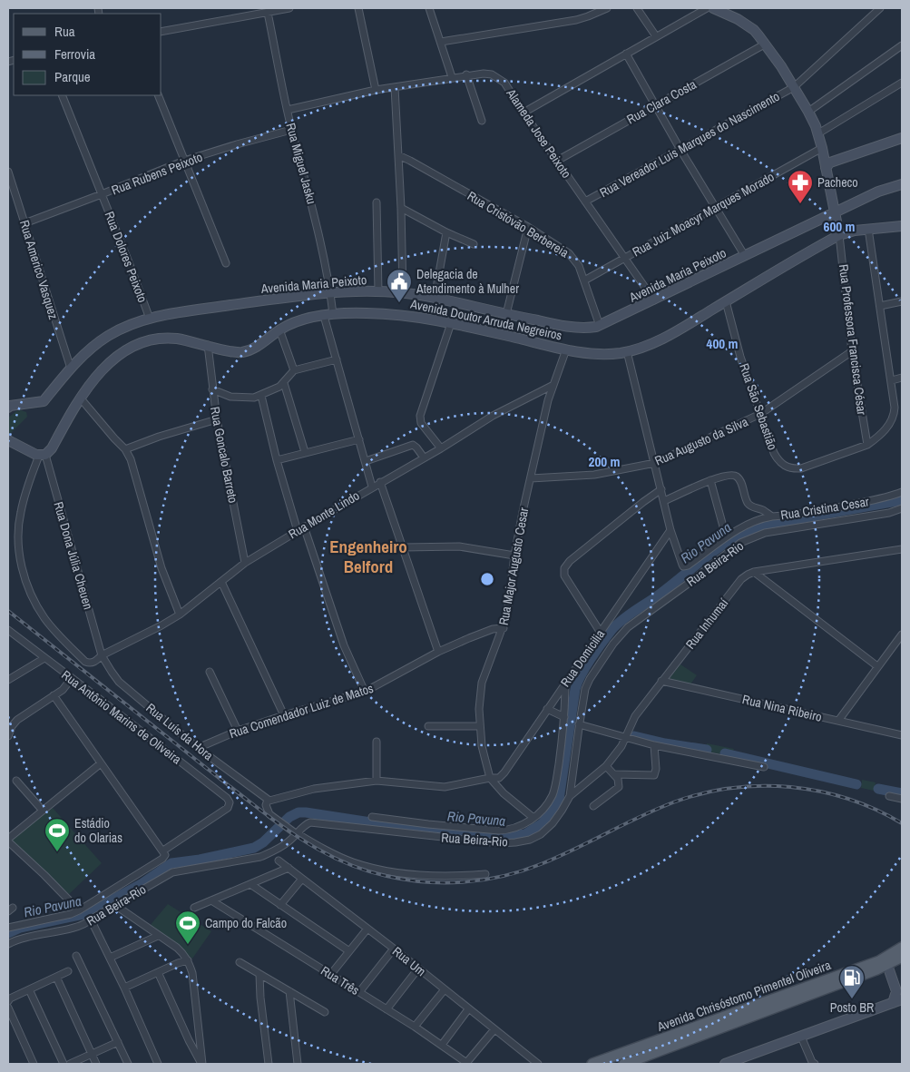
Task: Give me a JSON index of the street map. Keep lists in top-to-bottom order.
{
  "streets": {
    "main road": ["Avenida Maria Peixoto", "Avenida Doutor Arruda Negreiros", "Avenida Chrisóstomo Pimentel Oliveira"],
    "street": [
      "Rua Clara Costa",
      "Alameda Jose Peixoto",
      "Rua Vereador Luis Marques do Nascimento",
      "Rua Miguel Jasku",
      "Rua Rubens Peixoto",
      "Rua Juiz Moacyr Marques Morado",
      "Rua Cristóvão Berbereia",
      "Rua Dolores Peixoto",
      "Rua Americo Vasquez",
      "Rua Professora Francisca César",
      "Rua São Sebastião",
      "Rua Augusto da Silva",
      "Rua Goncalo Barreto",
      "Rua Cristina Cesar",
      "Rua Monte Lindo",
      "Rua Dona Júlia Cheuen",
      "Rua Beira-Rio",
      "Rua Major Augusto Cesar",
      "Rua Inhumaí",
      "Rua Domicilia",
      "Rua Nina Ribeiro",
      "Rua Comendador Luiz de Matos",
      "Rua Antônio Marins de Oliveira",
      "Rua Luís da Hora",
      "Rua Um",
      "Rua Três"
    ]
  },
  "crossings": [
    ["Rua Clara Costa", "Alameda Jose Peixoto"],
    ["Alameda Jose Peixoto", "Rua Vereador Luis Marques do Nascimento"],
    ["Alameda Jose Peixoto", "Rua Miguel Jasku"],
    ["Alameda Jose Peixoto", "Rua Juiz Moacyr Marques Morado"],
    ["Alameda Jose Peixoto", "Avenida Maria Peixoto"],
    ["Rua Miguel Jasku", "Rua Rubens Peixoto"],
    ["Rua Miguel Jasku", "Avenida Maria Peixoto"],
    ["Rua Miguel Jasku", "Avenida Doutor Arruda Negreiros"],
    ["Rua Miguel Jasku", "Rua Monte Lindo"],
    ["Rua Rubens Peixoto", "Rua Dolores Peixoto"],
    ["Rua Rubens Peixoto", "Rua Americo Vasquez"],
    ["Rua Juiz Moacyr Marques Morado", "Rua Cristóvão Berbereia"],
    ["Rua Cristóvão Berbereia", "Avenida Maria Peixoto"],
    ["Rua Dolores Peixoto", "Avenida Maria Peixoto"],
    ["Rua Americo Vasquez", "Avenida Maria Peixoto"],
    ["Avenida Doutor Arruda Negreiros", "Rua Professora Francisca César"],
    ["Avenida Doutor Arruda Negreiros", "Rua São Sebastião"],
    ["Avenida Doutor Arruda Negreiros", "Rua Goncalo Barreto"],
    ["Avenida Doutor Arruda Negreiros", "Rua Monte Lindo"],
    ["Avenida Doutor Arruda Negreiros", "Rua Dona Júlia Cheuen"],
    ["Avenida Doutor Arruda Negreiros", "Rua Major Augusto Cesar"],
    ["Rua Professora Francisca César", "Rua São Sebastião"],
    ["Rua Professora Francisca César", "Rua Augusto da Silva"],
    ["Rua São Sebastião", "Rua Augusto da Silva"],
    ["Rua Augusto da Silva", "Rua Major Augusto Cesar"],
    ["Rua Goncalo Barreto", "Rua Monte Lindo"],
    ["Rua Monte Lindo", "Rua Dona Júlia Cheuen"],
    ["Rua Monte Lindo", "Rua Major Augusto Cesar"],
    ["Rua Monte Lindo", "Rua Luís da Hora"],
    ["Rua Dona Júlia Cheuen", "Rua Luís da Hora"],
    ["Rua Beira-Rio", "Rua Inhumaí"],
    ["Rua Major Augusto Cesar", "Rua Domicilia"],
    ["Rua Major Augusto Cesar", "Rua Comendador Luiz de Matos"],
    ["Rua Inhumaí", "Rua Nina Ribeiro"],
    ["Rua Comendador Luiz de Matos", "Rua Luís da Hora"]
  ],
  "districts": ["Engenheiro Belford"],
  "water": ["Rio Pavuna"],
  "places": {
    "pharmacy": ["Pacheco"],
    "public building": ["Delegacia de Atendimento à Mulher"],
    "sports": ["Estádio do Olarias", "Campo do Falcão"],
    "fuel station": ["Posto BR"]
  },
  "legend": ["Rua", "Ferrovia", "Parque"],
  "rings": ["600 m", "400 m", "200 m"]
}
